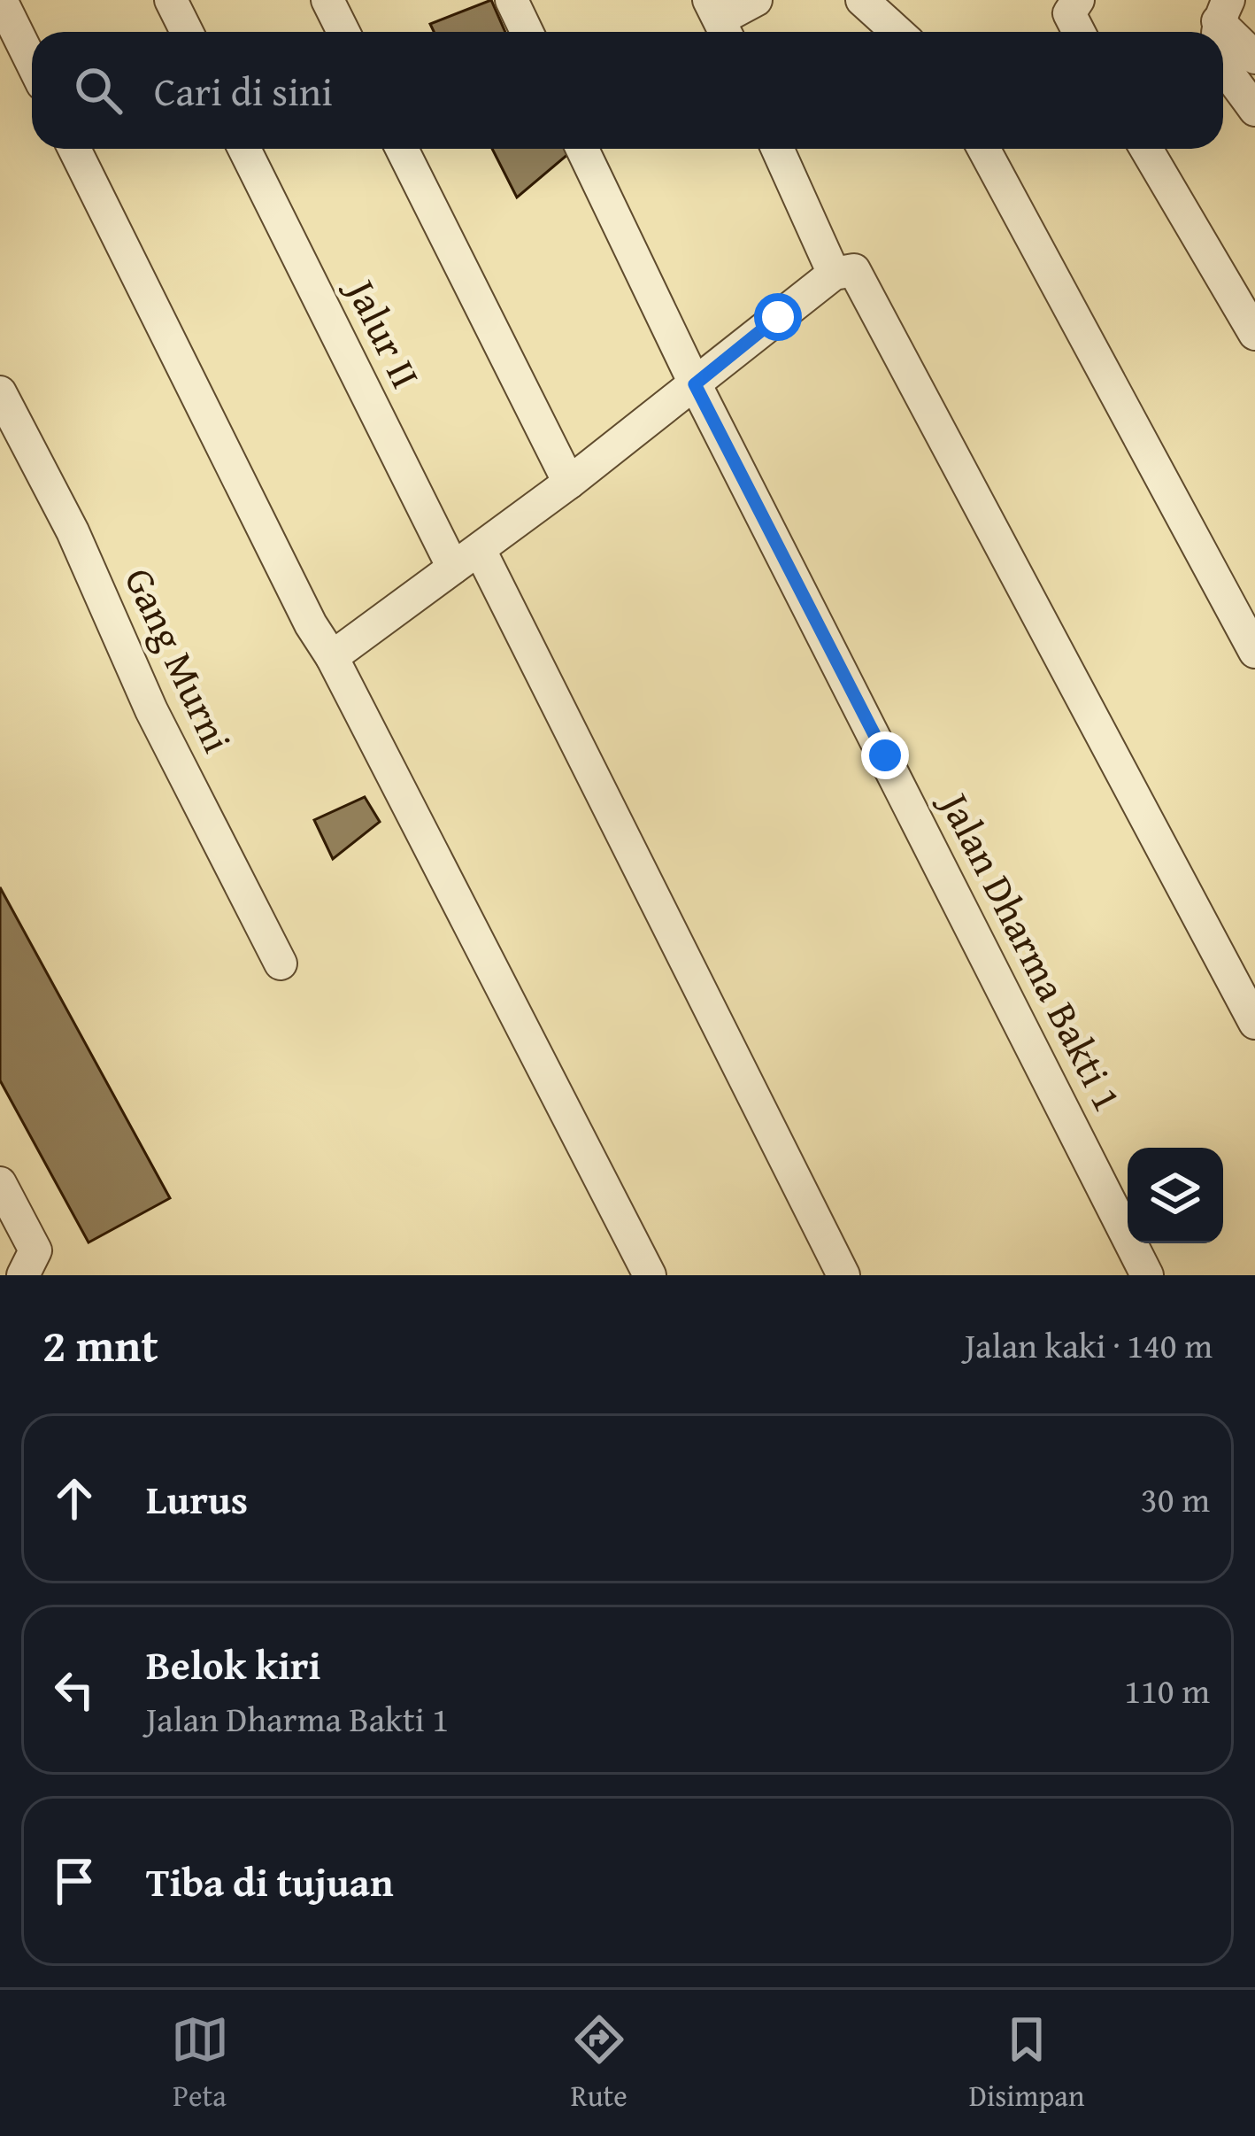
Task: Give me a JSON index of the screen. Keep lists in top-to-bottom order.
{
  "streets": {
    "street": ["Jalur II", "Gang Murni", "Jalan Dharma Bakti 1"]
  },
  "page": {
    "search": "Cari di sini",
    "heading": ["2 mnt", "Jalan kaki · 140 m"],
    "list": [
      ["Lurus", "30 m"],
      ["Belok kiri", "Jalan Dharma Bakti 1", "110 m"],
      "Tiba di tujuan"
    ],
    "nav": ["Peta", "Rute", "Disimpan"]
  }
}
